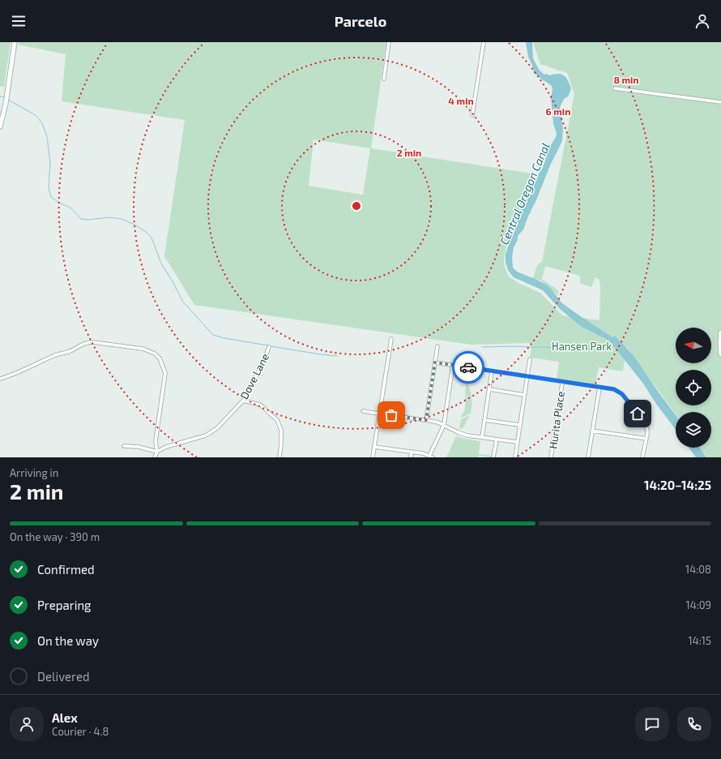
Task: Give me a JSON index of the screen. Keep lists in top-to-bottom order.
{
  "streets": {
    "street": ["Dove Lane", "Hurita Place"]
  },
  "water": ["Central Oregon Canal"],
  "parks": ["Hansen Park"],
  "north": "left",
  "page": {
    "header": "Parcelo",
    "heading": ["2 min", "Arriving in", "14:20–14:25"],
    "panel": ["Alex", "Courier · 4.8"],
    "bar": "On the way · 390 m",
    "list": [
      ["Confirmed", "14:08"],
      ["Preparing", "14:09"],
      ["On the way", "14:15"],
      "Delivered"
    ]
  },
  "rings": [
    "8 min",
    "4 min",
    "6 min",
    "2 min"
  ]
}
